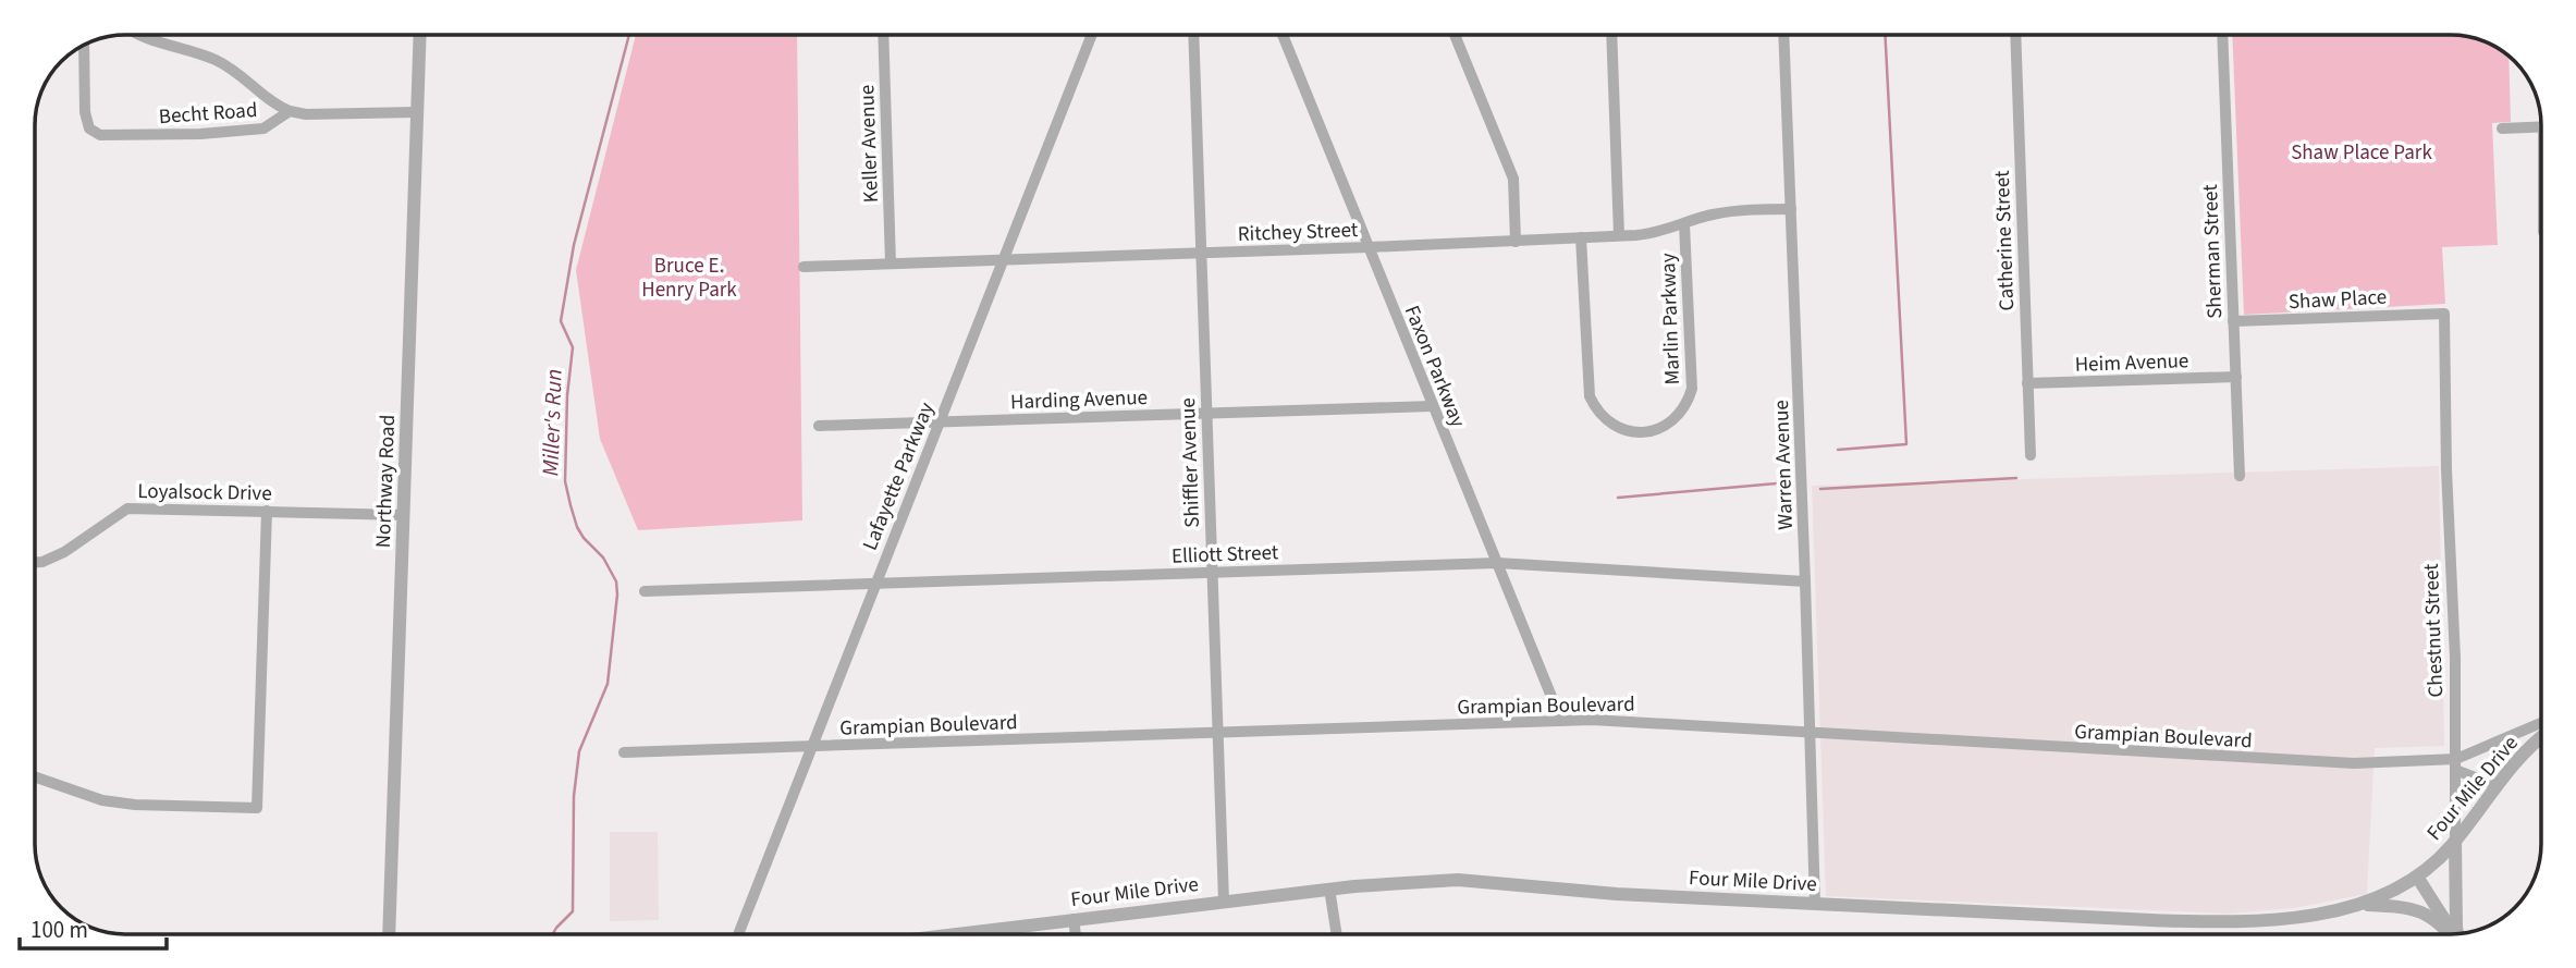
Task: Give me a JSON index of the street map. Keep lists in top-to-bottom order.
{
  "streets": {
    "street": [
      "Becht Road",
      "Keller Avenue",
      "Ritchey Street",
      "Catherine Street",
      "Sherman Street",
      "Shaw Place",
      "Marlin Parkway",
      "Heim Avenue",
      "Faxon Parkway",
      "Harding Avenue",
      "Shiffler Avenue",
      "Warren Avenue",
      "Lafayette Parkway",
      "Northway Road",
      "Loyalsock Drive",
      "Elliott Street",
      "Chestnut Street",
      "Grampian Boulevard",
      "Four Mile Drive"
    ]
  },
  "crossings": [
    ["Keller Avenue", "Ritchey Street"],
    ["Ritchey Street", "Marlin Parkway"],
    ["Ritchey Street", "Faxon Parkway"],
    ["Ritchey Street", "Shiffler Avenue"],
    ["Ritchey Street", "Warren Avenue"],
    ["Ritchey Street", "Lafayette Parkway"],
    ["Catherine Street", "Heim Avenue"],
    ["Sherman Street", "Shaw Place"],
    ["Sherman Street", "Heim Avenue"],
    ["Shaw Place", "Chestnut Street"],
    ["Faxon Parkway", "Harding Avenue"],
    ["Faxon Parkway", "Elliott Street"],
    ["Faxon Parkway", "Grampian Boulevard"],
    ["Harding Avenue", "Shiffler Avenue"],
    ["Harding Avenue", "Lafayette Parkway"],
    ["Shiffler Avenue", "Elliott Street"],
    ["Shiffler Avenue", "Grampian Boulevard"],
    ["Shiffler Avenue", "Four Mile Drive"],
    ["Warren Avenue", "Elliott Street"],
    ["Warren Avenue", "Grampian Boulevard"],
    ["Warren Avenue", "Four Mile Drive"],
    ["Lafayette Parkway", "Elliott Street"],
    ["Lafayette Parkway", "Grampian Boulevard"],
    ["Northway Road", "Loyalsock Drive"],
    ["Chestnut Street", "Grampian Boulevard"],
    ["Chestnut Street", "Four Mile Drive"]
  ],
  "water": ["Miller's Run"],
  "parks": ["Shaw Place Park", "Bruce E. Henry Park"],
  "scale_bar": "100 m"
}
